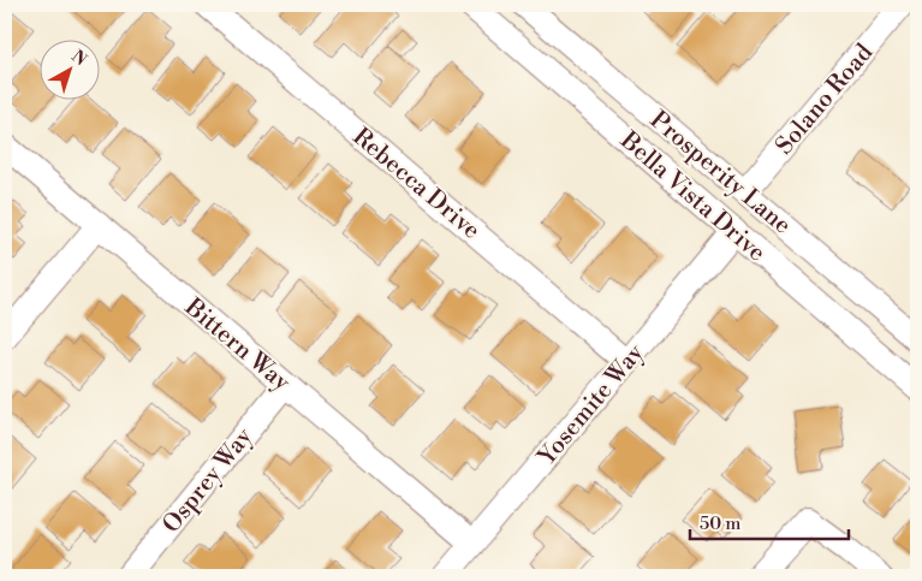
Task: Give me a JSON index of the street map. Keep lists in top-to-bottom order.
{
  "streets": {
    "street": [
      "Solano Road",
      "Prosperity Lane",
      "Rebecca Drive",
      "Bella Vista Drive",
      "Bittern Way",
      "Yosemite Way",
      "Osprey Way"
    ]
  },
  "crossings": [
    ["Solano Road", "Prosperity Lane"],
    ["Rebecca Drive", "Yosemite Way"],
    ["Bella Vista Drive", "Yosemite Way"],
    ["Bittern Way", "Yosemite Way"],
    ["Bittern Way", "Osprey Way"]
  ],
  "scale_bar": "50 m",
  "north": "top right"
}
